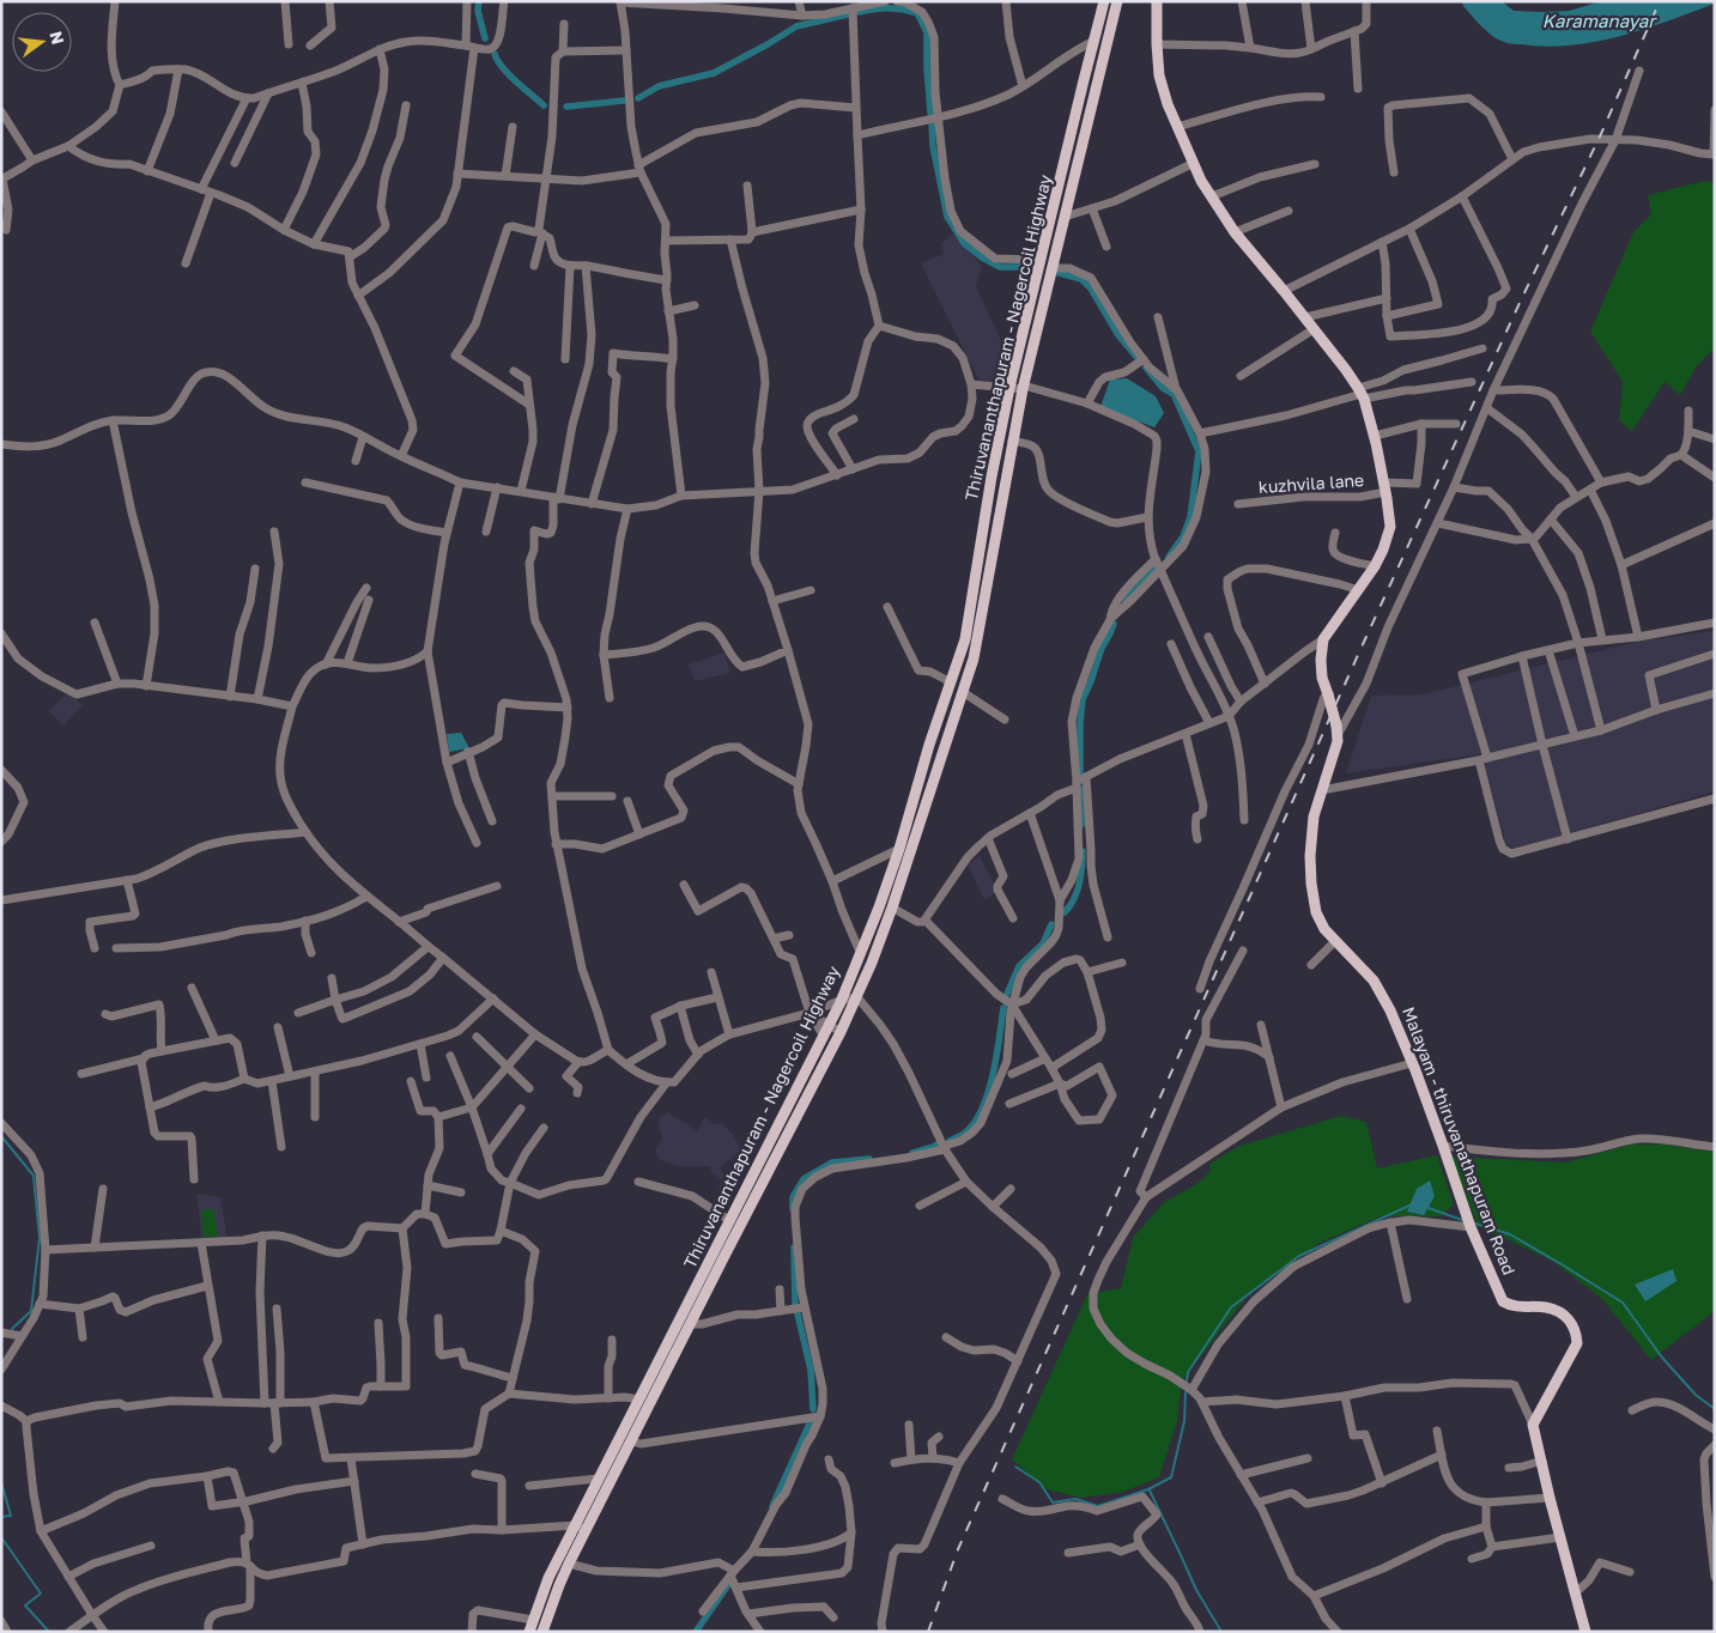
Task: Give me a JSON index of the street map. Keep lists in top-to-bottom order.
{
  "streets": {
    "main road": ["Thiruvananthapuram - Nagercoil Highway", "Malayam - thiruvanathapuram Road"],
    "street": ["kuzhvila lane"]
  },
  "water": ["Karamanayar"],
  "north": "right"
}
